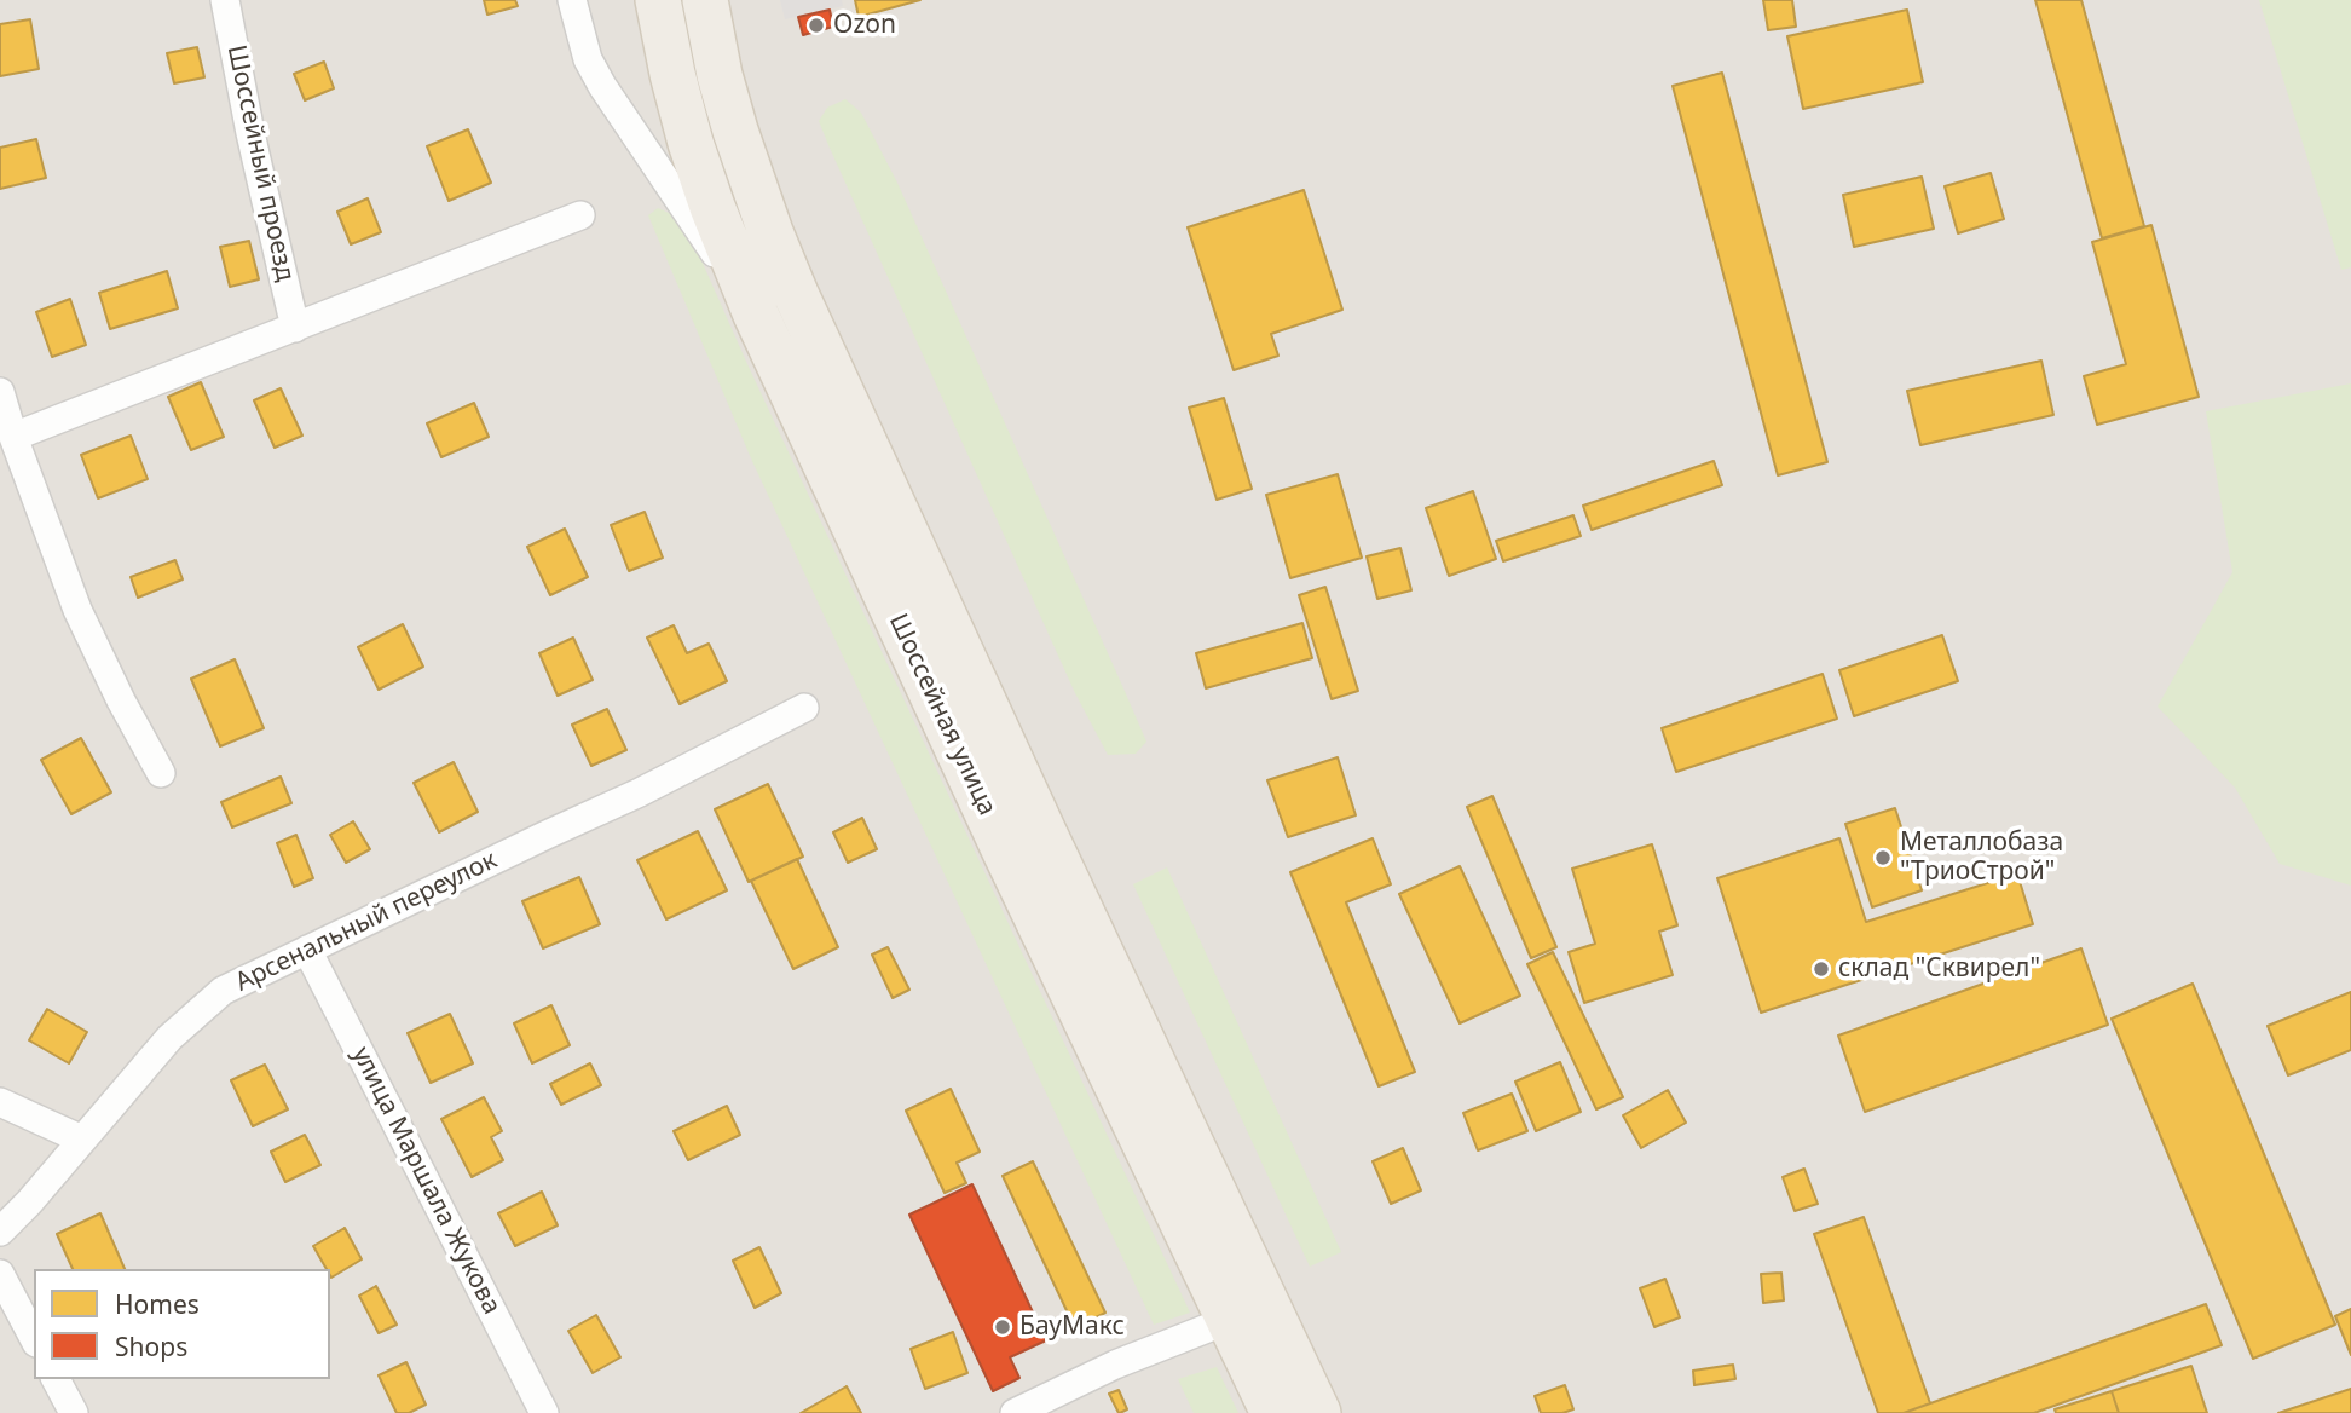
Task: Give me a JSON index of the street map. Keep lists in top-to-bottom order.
{
  "streets": {
    "main road": ["Шоссейная улица"],
    "street": ["Шоссейный проезд", "Арсенальный переулок", "улица Маршала Жукова"]
  },
  "crossings": [
    ["Арсенальный переулок", "улица Маршала Жукова"]
  ],
  "places": [
    "Ozon",
    "Металлобаза \"ТриоСтрой\"",
    "склад \"Сквирел\"",
    "БауМакс"
  ],
  "legend": ["Homes", "Shops"]
}
